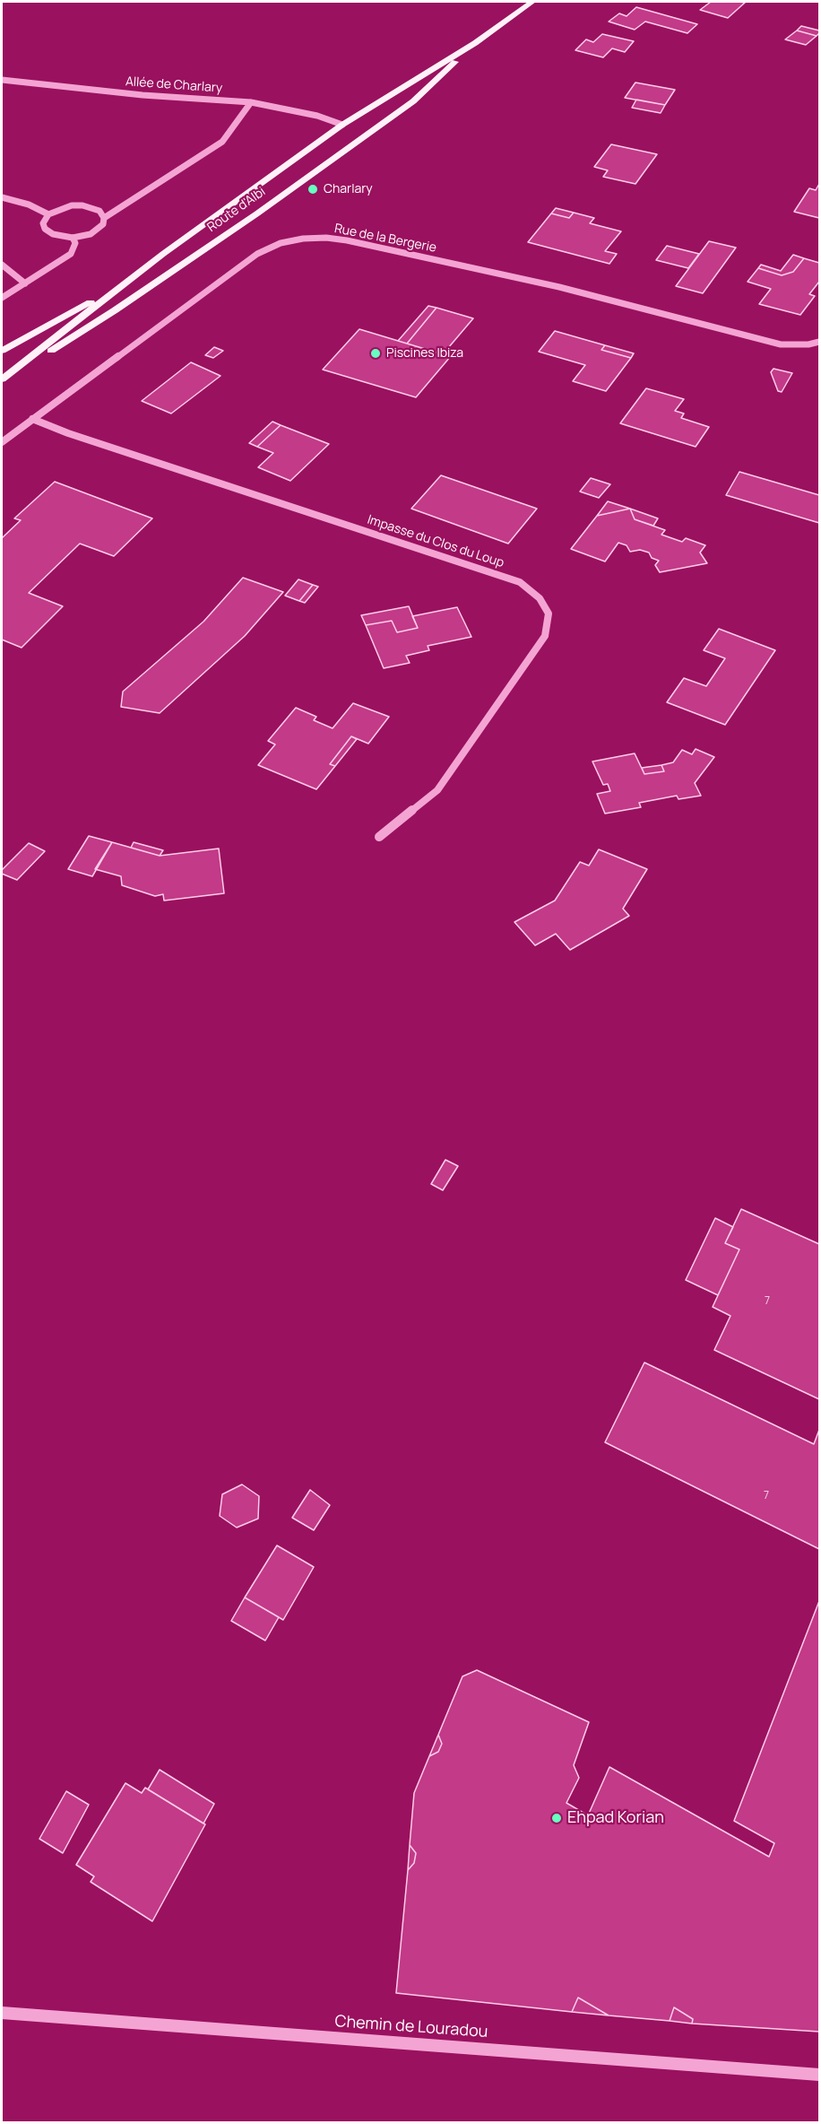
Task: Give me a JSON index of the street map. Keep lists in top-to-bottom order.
{
  "streets": {
    "main road": ["Route d'Albi"],
    "street": [
      "Allée de Charlary",
      "Rue de la Bergerie",
      "Impasse du Clos du Loup",
      "Chemin de Louradou"
    ]
  },
  "crossings": [
    ["Allée de Charlary", "Route d'Albi"],
    ["Rue de la Bergerie", "Impasse du Clos du Loup"]
  ],
  "places": ["Charlary", "Piscines Ibiza", "Ehpad Korian"],
  "house_numbers": ["7", "7"]
}
